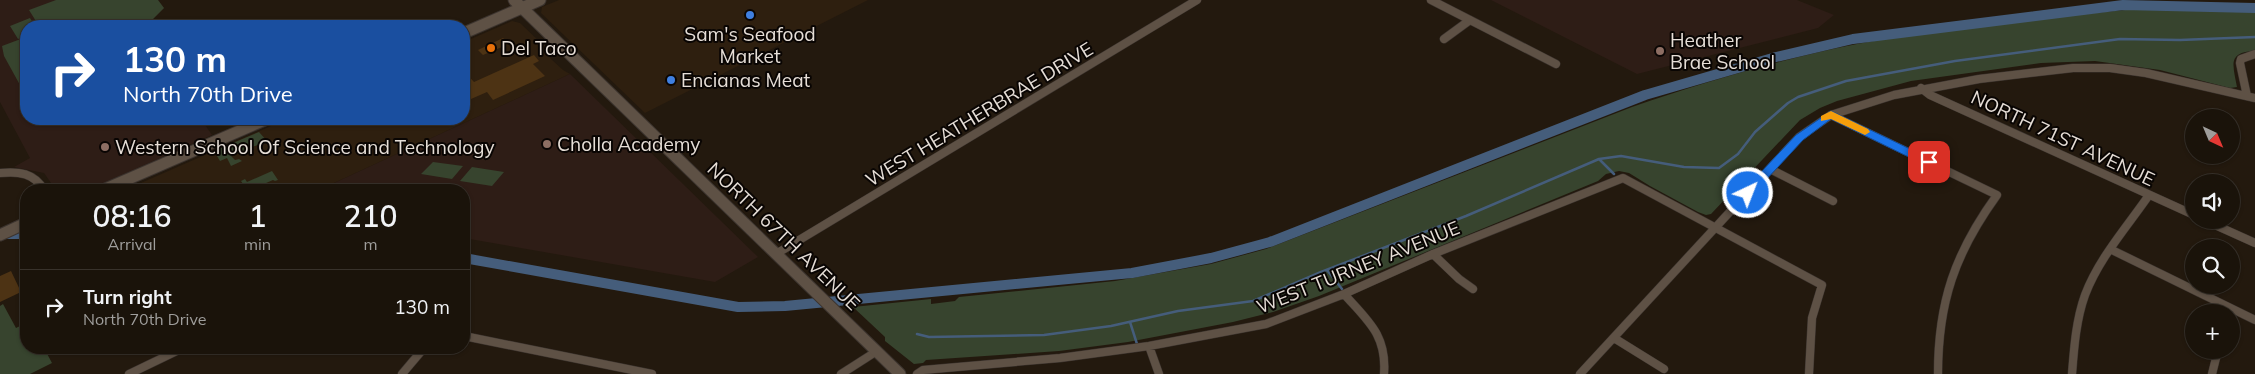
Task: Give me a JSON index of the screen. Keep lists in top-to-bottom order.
{
  "streets": {
    "main road": ["NORTH 67TH AVENUE"],
    "street": ["WEST HEATHERBRAE DRIVE", "NORTH 71ST AVENUE", "WEST TURNEY AVENUE"]
  },
  "crossings": [
    ["WEST HEATHERBRAE DRIVE", "NORTH 67TH AVENUE"]
  ],
  "places": [
    "Sam's Seafood Market",
    "Del Taco",
    "Heather Brae School",
    "Encianas Meat",
    "Cholla Academy",
    "Western School Of Science and Technology"
  ],
  "north": "bottom right",
  "page": {
    "turn": ["130 m", "North 70th Drive"],
    "map_buttons": "+",
    "eta": [
      "08:16",
      "Arrival",
      "1",
      "min",
      "210",
      "m"
    ],
    "list": [
      {
        "name": "Turn right",
        "note": "North 70th Drive",
        "value": "130 m"
      }
    ]
  }
}
